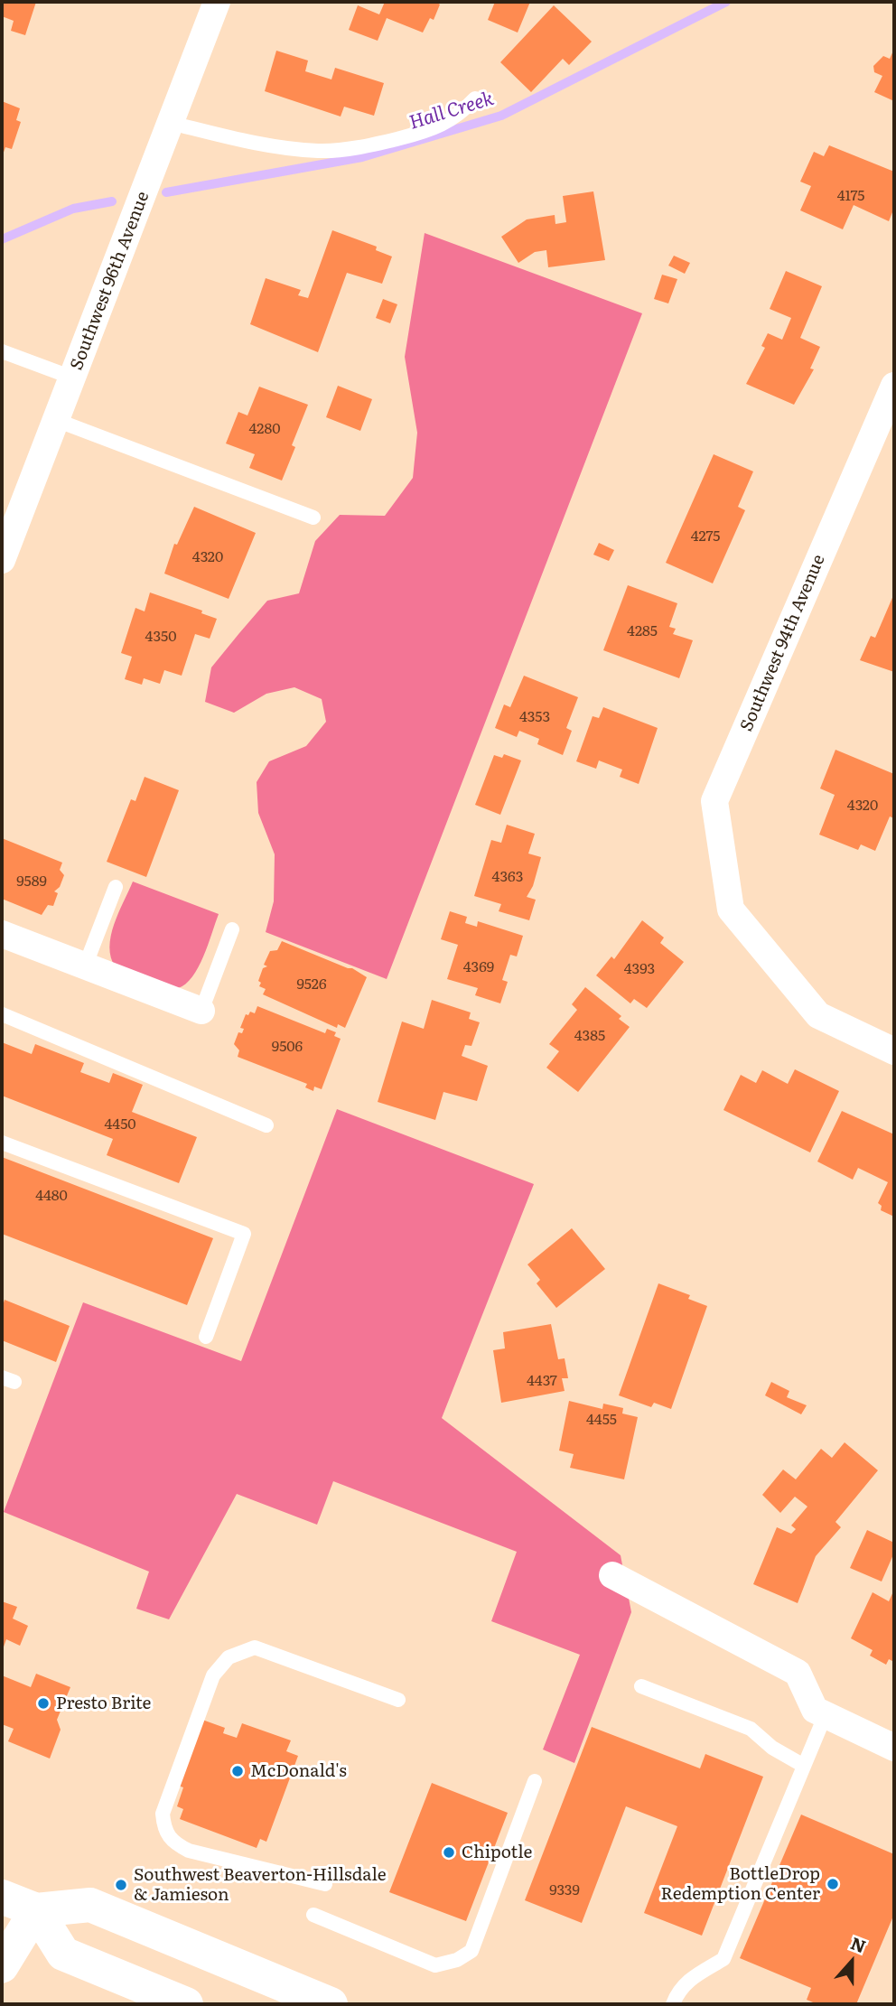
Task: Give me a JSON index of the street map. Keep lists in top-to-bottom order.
{
  "streets": {
    "street": ["Southwest 96th Avenue", "Southwest 94th Avenue"]
  },
  "water": ["Hall Creek"],
  "places": [
    "Presto Brite",
    "McDonald's",
    "Chipotle",
    "BottleDrop Redemption Center",
    "Southwest Beaverton-Hillsdale & Jamieson"
  ],
  "house_numbers": [
    "4175",
    "4280",
    "4275",
    "4320",
    "4285",
    "4350",
    "4353",
    "4320",
    "4363",
    "9589",
    "4369",
    "4393",
    "9526",
    "4385",
    "9506",
    "4450",
    "4480",
    "4437",
    "4455",
    "9339"
  ],
  "north": "top"
}
